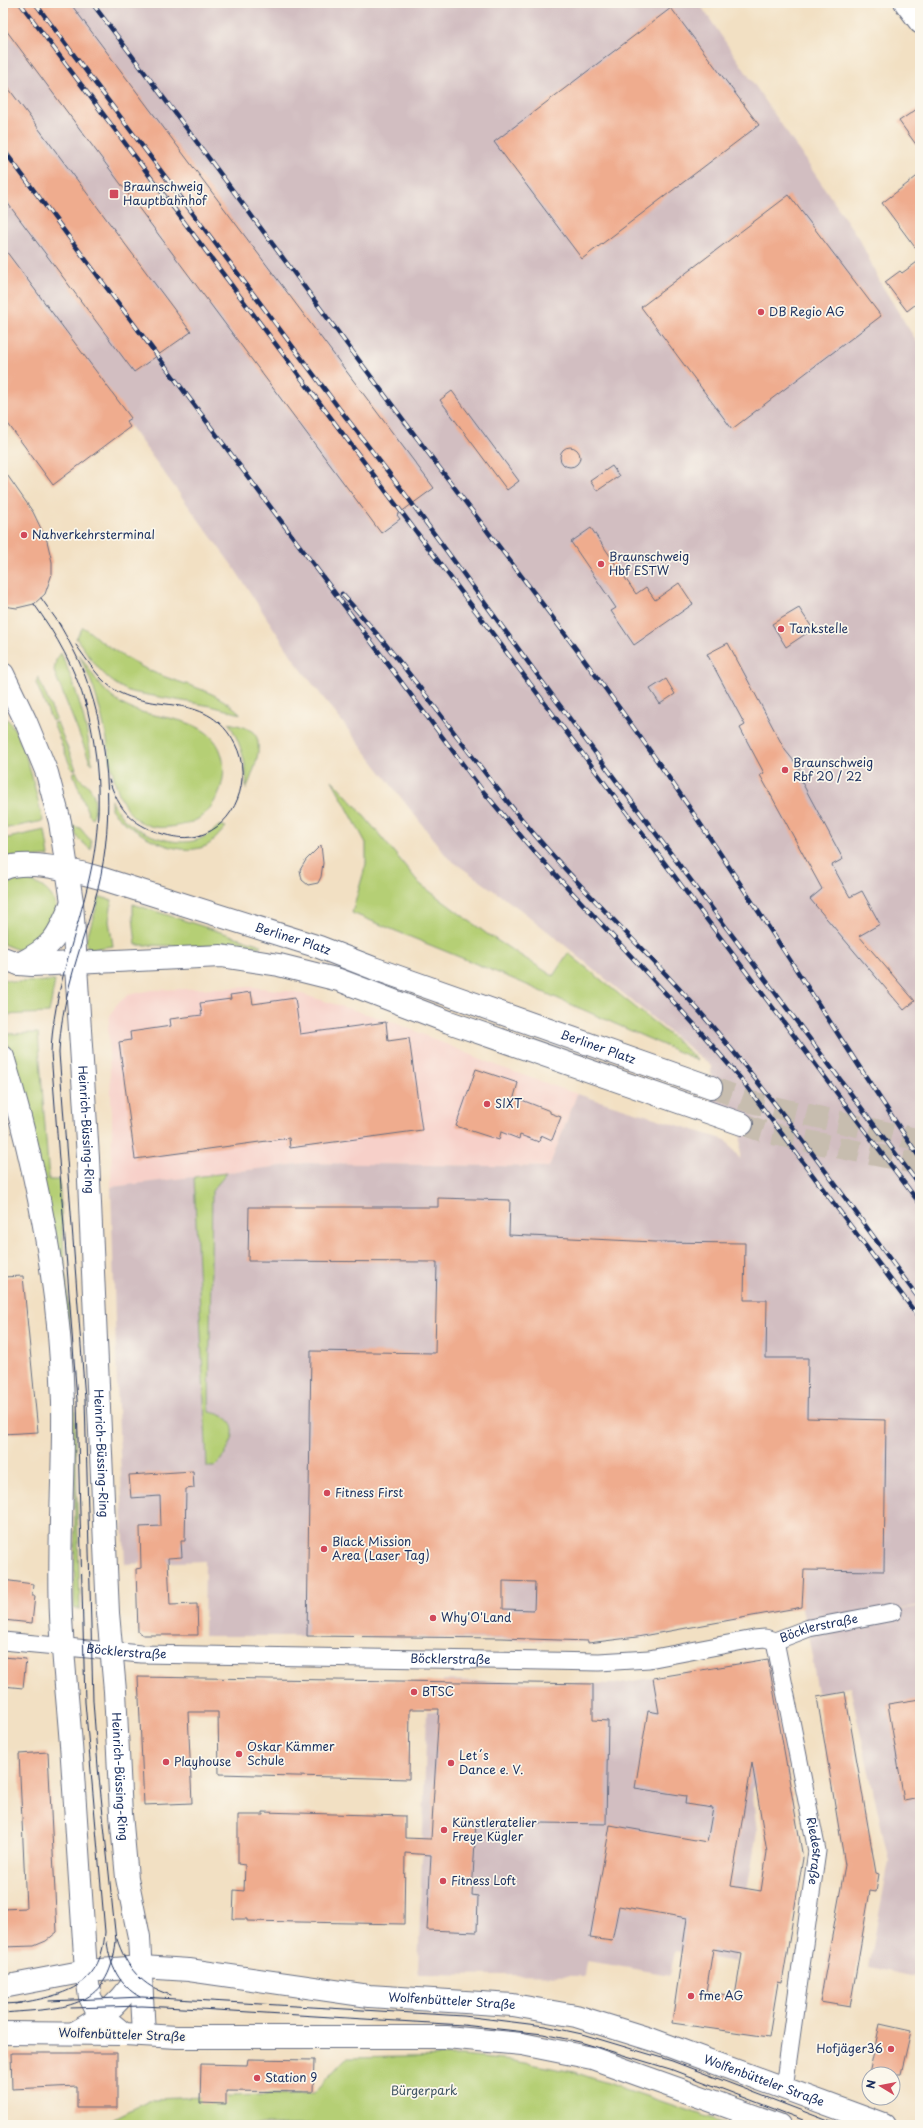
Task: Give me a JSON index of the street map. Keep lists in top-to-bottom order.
{
  "streets": {
    "main road": ["Berliner Platz", "Heinrich-Büssing-Ring", "Wolfenbütteler Straße"],
    "street": ["Böcklerstraße", "Riedestraße"]
  },
  "crossings": [
    ["Berliner Platz", "Heinrich-Büssing-Ring"],
    ["Heinrich-Büssing-Ring", "Böcklerstraße"],
    ["Heinrich-Büssing-Ring", "Wolfenbütteler Straße"],
    ["Böcklerstraße", "Riedestraße"],
    ["Riedestraße", "Wolfenbütteler Straße"]
  ],
  "parks": ["Bürgerpark"],
  "places": {
    "transit": ["Braunschweig Hauptbahnhof"],
    "other": [
      "DB Regio AG",
      "Nahverkehrsterminal",
      "Braunschweig Hbf ESTW",
      "Tankstelle",
      "Braunschweig Rbf 20 / 22",
      "SIXT",
      "Fitness First",
      "Black Mission Area (Laser Tag)",
      "Why'O'Land",
      "BTSC",
      "Oskar Kämmer Schule",
      "Playhouse",
      "Let´s Dance e. V.",
      "Künstleratelier Freye Kügler",
      "Fitness Loft",
      "fme AG",
      "Hofjäger36",
      "Station 9"
    ]
  },
  "north": "left"
}
